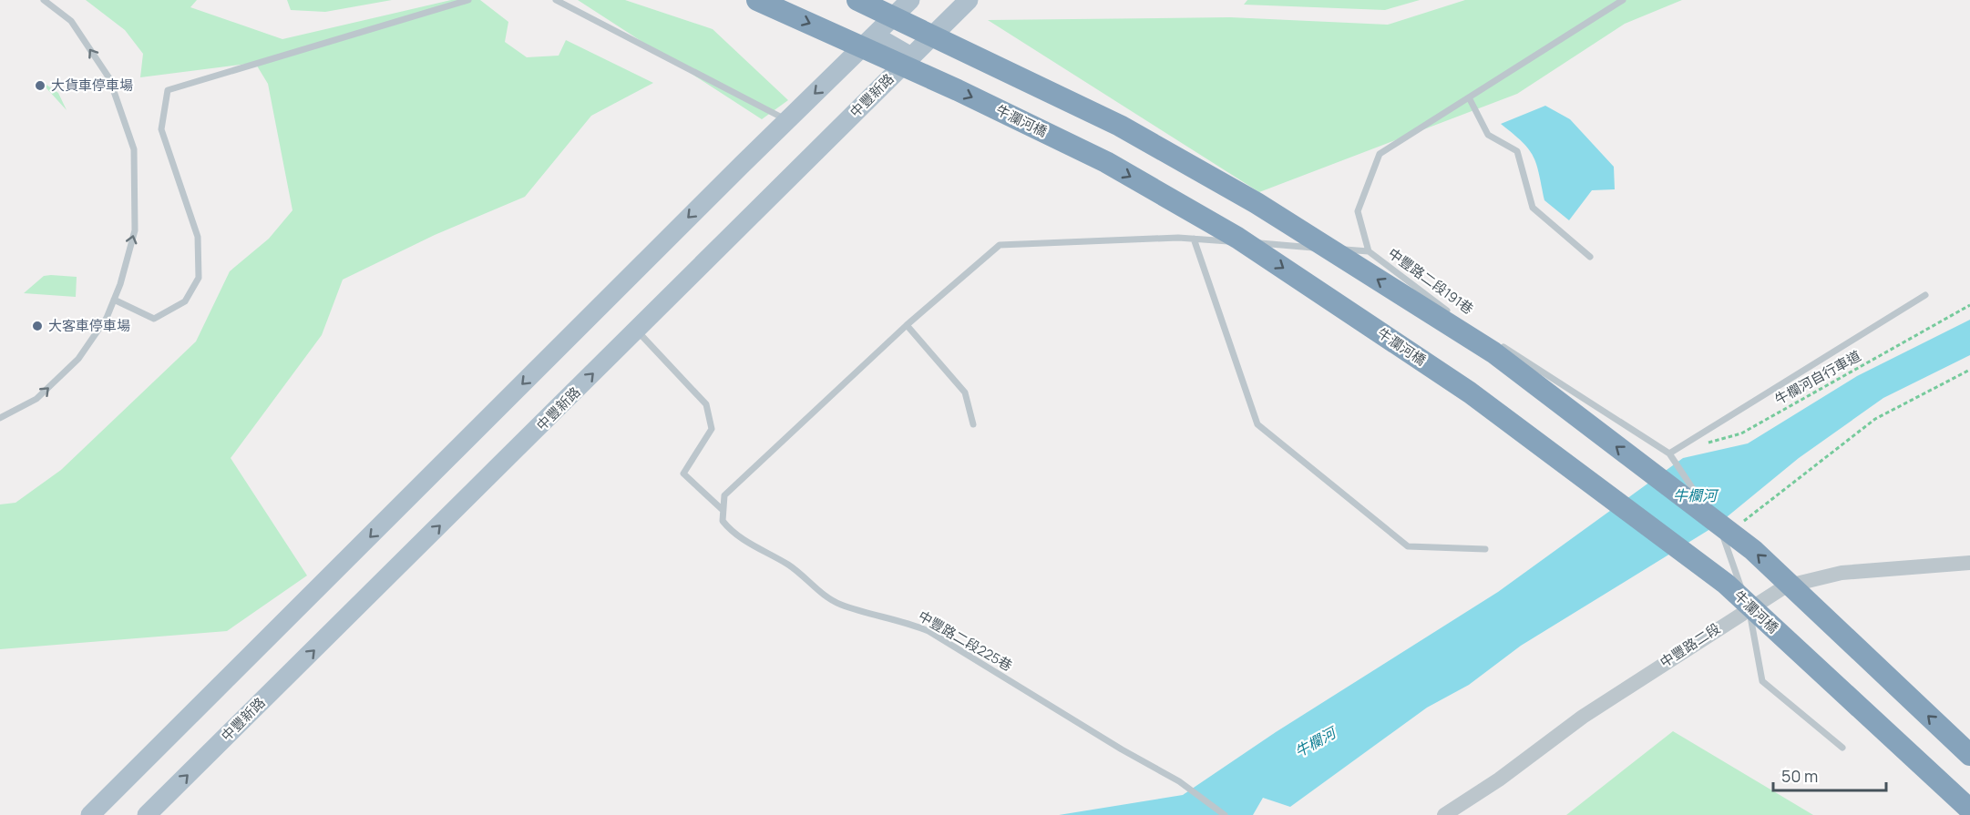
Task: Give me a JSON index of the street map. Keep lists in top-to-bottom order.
{
  "streets": {
    "highway": ["牛瀾河橋"],
    "main road": ["中豐新路"],
    "street": ["中豐路二段"],
    "lane": ["中豐路二段191巷", "中豐路二段225巷"],
    "path": ["牛欄河自行車道"]
  },
  "crossings": [
    ["中豐新路", "中豐路二段225巷"]
  ],
  "water": ["牛欄河"],
  "places": ["大貨車停車場", "大客車停車場"],
  "scale_bar": "50 m"
}
